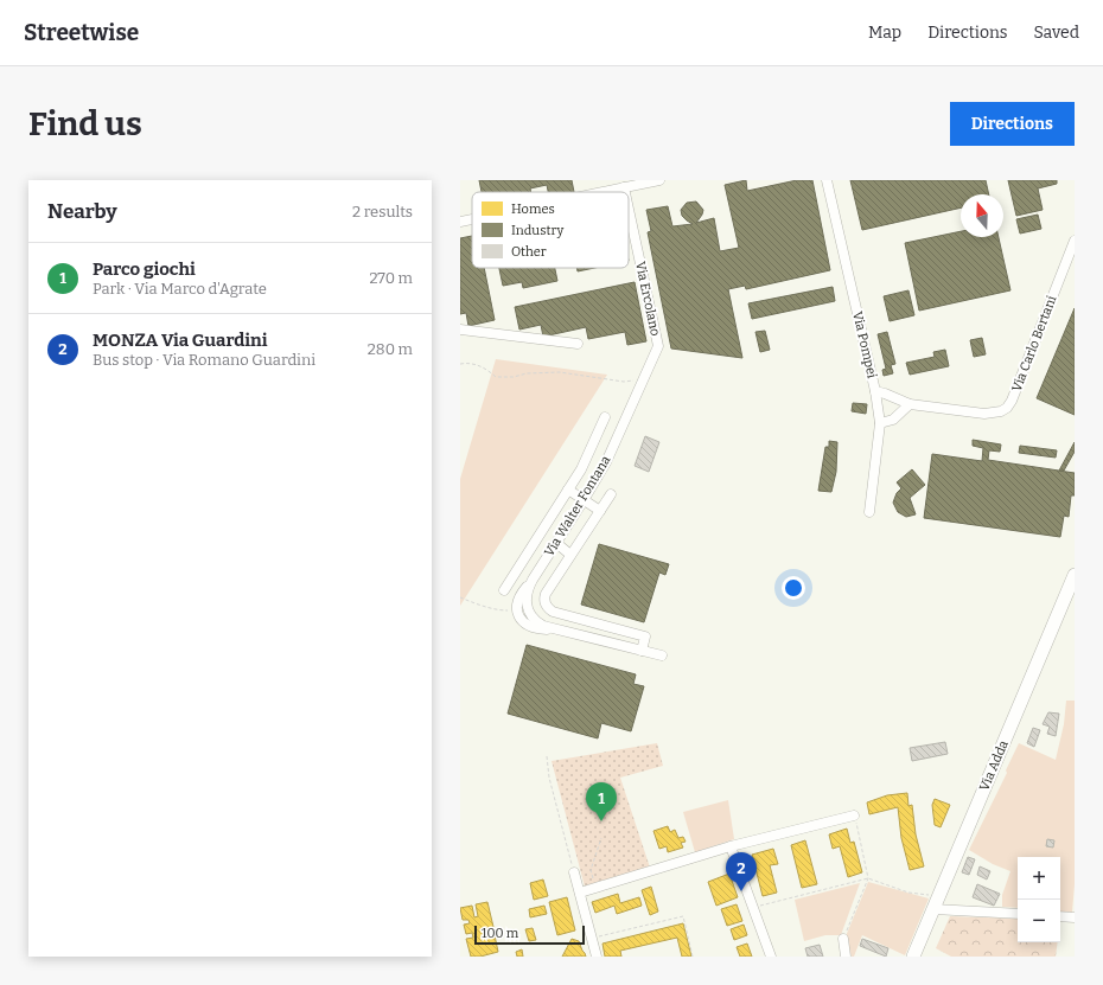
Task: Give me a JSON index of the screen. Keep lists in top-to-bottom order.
{
  "streets": {
    "main road": ["Via Adda"],
    "street": [
      "Via Ercolano",
      "Via Carlo Bertani",
      "Via Pompei",
      "Via Walter Fontana"
    ]
  },
  "crossings": [
    ["Via Ercolano", "Via Walter Fontana"],
    ["Via Carlo Bertani", "Via Pompei"]
  ],
  "legend": ["Homes", "Industry", "Other"],
  "scale_bar": "100 m",
  "north": "top",
  "page": {
    "header": "Streetwise",
    "nav": ["Map", "Directions", "Saved"],
    "buttons": "Directions",
    "title": "Find us",
    "heading": ["Nearby", "2 results"],
    "list": [
      {
        "mark": "1",
        "name": "Parco giochi",
        "note": "Park · Via Marco d'Agrate",
        "value": "270 m"
      },
      {
        "mark": "2",
        "name": "MONZA Via Guardini",
        "note": "Bus stop · Via Romano Guardini",
        "value": "280 m"
      }
    ],
    "pins": ["1", "2"],
    "map_buttons": ["+", "−"],
    "scale": "100 m"
  }
}
